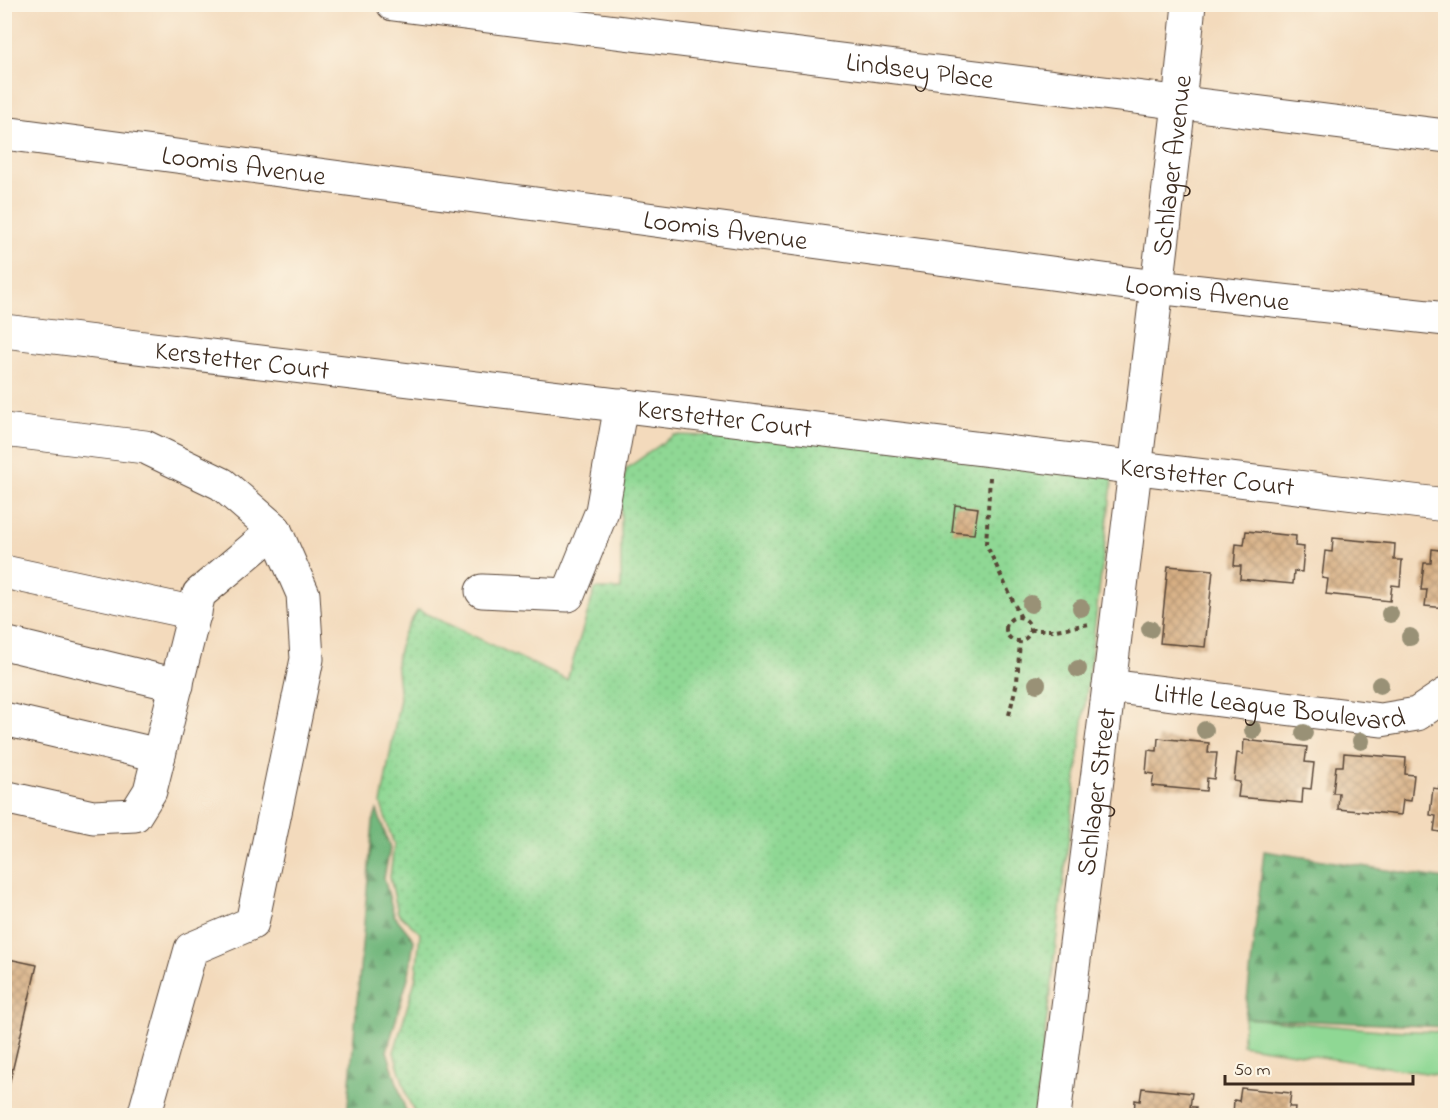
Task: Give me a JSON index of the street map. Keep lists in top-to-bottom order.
{
  "streets": {
    "street": [
      "Lindsey Place",
      "Schlager Avenue",
      "Loomis Avenue",
      "Kerstetter Court",
      "Little League Boulevard",
      "Schlager Street"
    ]
  },
  "crossings": [
    ["Lindsey Place", "Schlager Avenue"],
    ["Schlager Avenue", "Loomis Avenue"],
    ["Schlager Avenue", "Kerstetter Court"],
    ["Schlager Avenue", "Schlager Street"],
    ["Kerstetter Court", "Schlager Street"],
    ["Little League Boulevard", "Schlager Street"]
  ],
  "scale_bar": "50 m"
}
